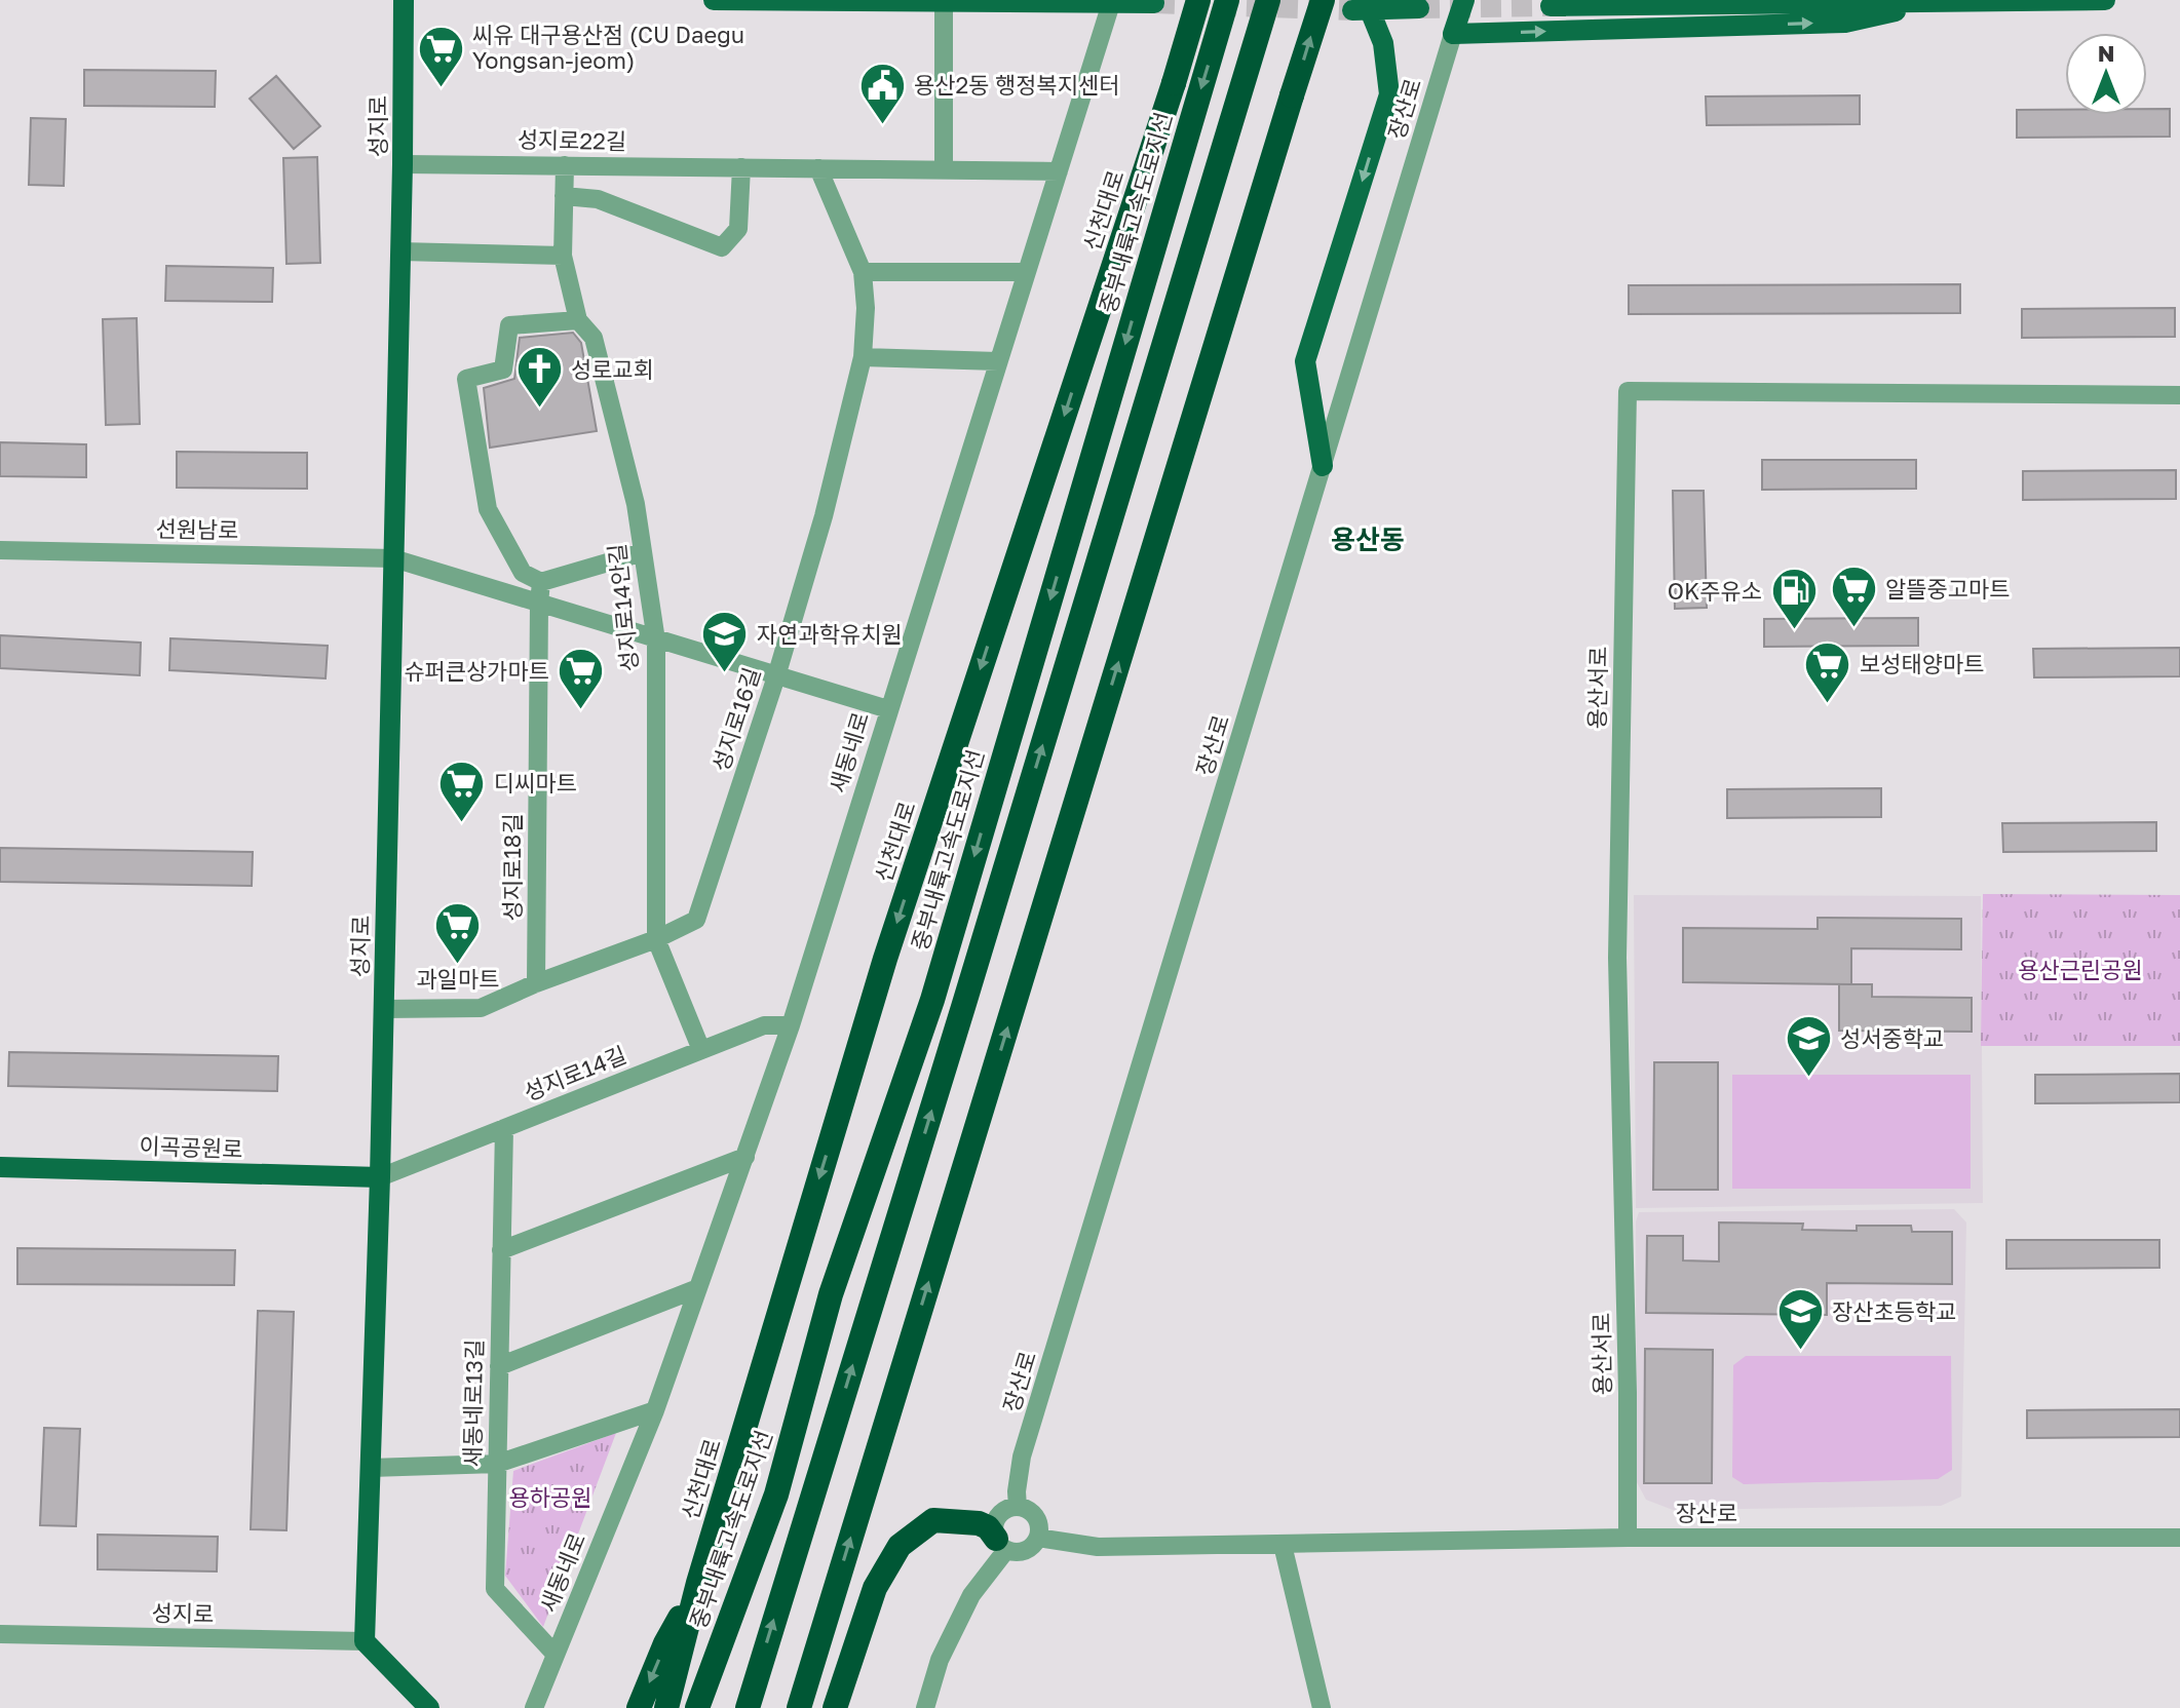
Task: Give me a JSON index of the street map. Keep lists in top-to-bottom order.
{
  "streets": {
    "highway": ["신천대로", "중부내륙고속도로지선"],
    "main road": ["장산로", "성지로", "이곡공원로"],
    "street": [
      "성지로22길",
      "선원남로",
      "성지로14안길",
      "용산서로",
      "성지로16길",
      "새동네로",
      "성지로18길",
      "성지로14길",
      "새동네로13길"
    ]
  },
  "crossings": [
    ["장산로", "용산서로"],
    ["성지로", "성지로22길"],
    ["성지로", "선원남로"],
    ["성지로", "성지로16길"],
    ["성지로", "성지로14길"],
    ["성지로", "이곡공원로"],
    ["성지로22길", "성지로14안길"],
    ["성지로22길", "성지로16길"],
    ["성지로22길", "새동네로"],
    ["성지로14안길", "성지로16길"],
    ["성지로14안길", "성지로14길"],
    ["성지로16길", "성지로18길"],
    ["새동네로", "성지로14길"],
    ["새동네로", "새동네로13길"],
    ["성지로14길", "이곡공원로"],
    ["성지로14길", "새동네로13길"]
  ],
  "districts": ["용산동"],
  "parks": ["용산근린공원", "용하공원"],
  "places": {
    "supermarket": [
      "씨유 대구용산점 (CU Daegu Yongsan-jeom)",
      "알뜰중고마트",
      "보성태양마트",
      "슈퍼큰상가마트",
      "디씨마트",
      "과일마트"
    ],
    "public building": ["용산2동 행정복지센터"],
    "church": ["성로교회"],
    "fuel station": ["OK주유소"],
    "school or university": ["자연과학유치원", "성서중학교", "장산초등학교"]
  },
  "north": "top"
}
